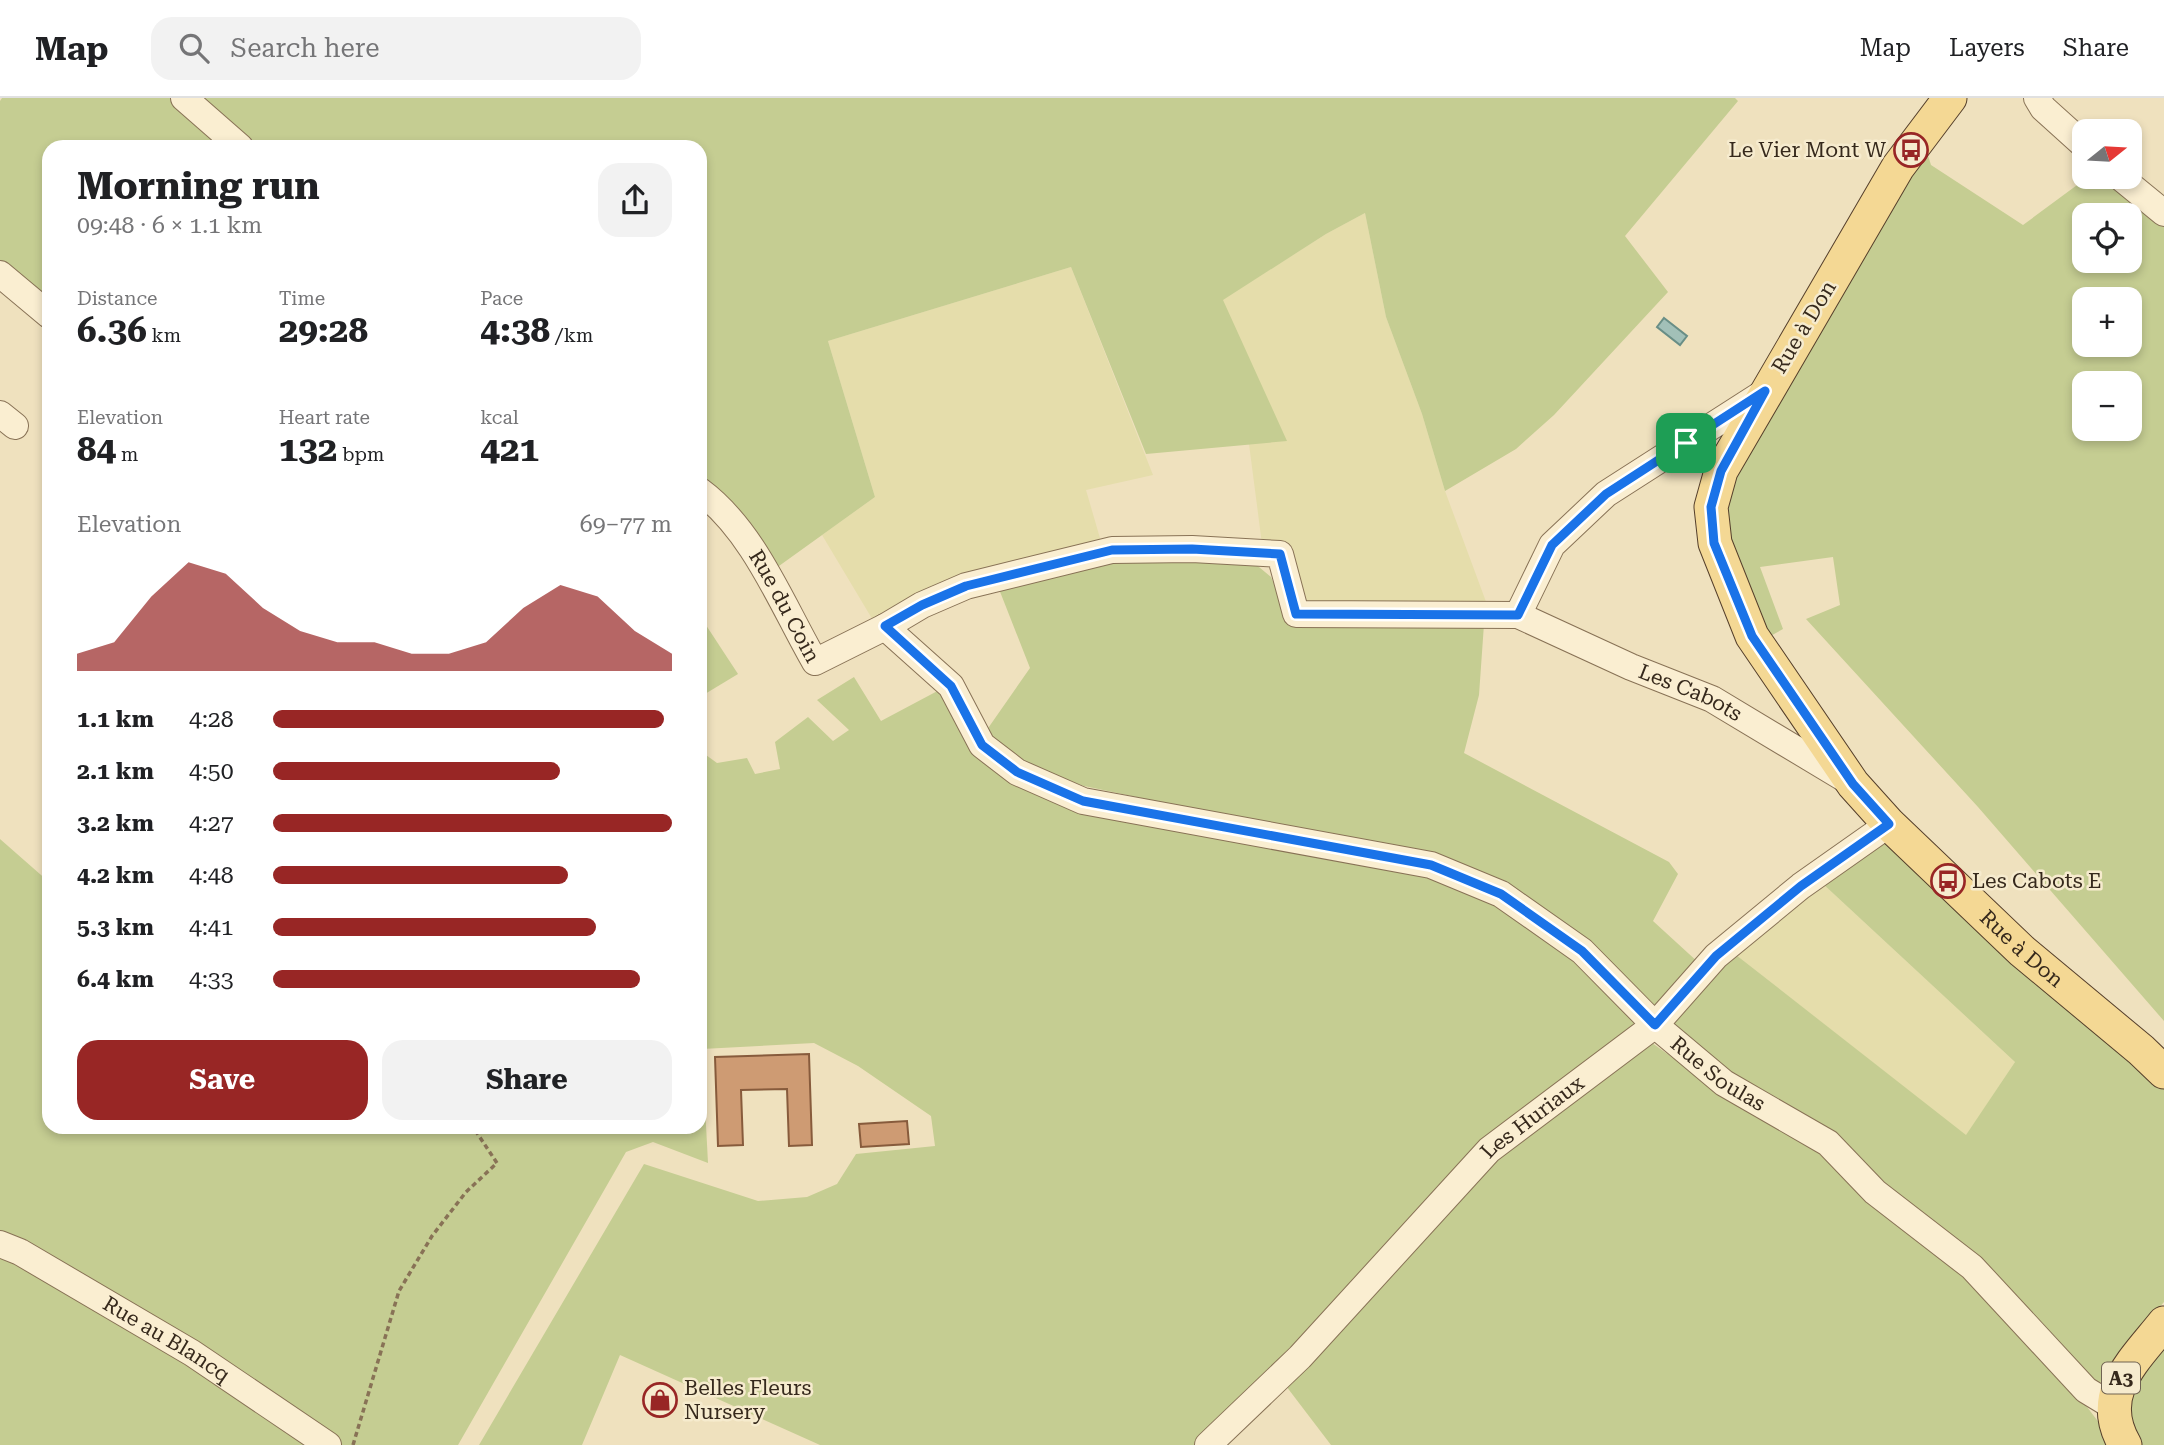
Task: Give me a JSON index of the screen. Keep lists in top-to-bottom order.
{
  "streets": {
    "main road": ["Rue à Don", "A3"],
    "street": [
      "Rue du Coin",
      "Les Cabots",
      "Rue Soulas",
      "Les Huriaux",
      "Rue au Blancq"
    ]
  },
  "crossings": [
    ["Rue à Don", "Les Cabots"],
    ["Rue à Don", "Les Huriaux"],
    ["Rue du Coin", "Rue Soulas"],
    ["Rue Soulas", "Les Huriaux"],
    ["Rue Soulas", "A3"]
  ],
  "places": {
    "bus stop": ["Le Vier Mont W", "Les Cabots E"],
    "shop": ["Belles Fleurs Nursery"]
  },
  "north": "right",
  "page": {
    "header": "Map",
    "search": "Search here",
    "nav": ["Map", "Layers", "Share"],
    "map_buttons": ["+", "−"],
    "heading": ["Morning run", "09:48 · 6 × 1.1 km"],
    "stats": [
      ["Distance", "6.36 km"],
      ["Time", "29:28"],
      ["Pace", "4:38 /km"],
      ["Elevation", "84 m"],
      ["Heart rate", "132 bpm"],
      ["kcal", "421"]
    ],
    "chart": ["Elevation", "69–77 m"],
    "list": [
      {
        "name": "1.1 km",
        "note": "4:28"
      },
      {
        "name": "2.1 km",
        "note": "4:50"
      },
      {
        "name": "3.2 km",
        "note": "4:27"
      },
      {
        "name": "4.2 km",
        "note": "4:48"
      },
      {
        "name": "5.3 km",
        "note": "4:41"
      },
      {
        "name": "6.4 km",
        "note": "4:33"
      }
    ],
    "buttons": ["Save", "Share"]
  }
}
